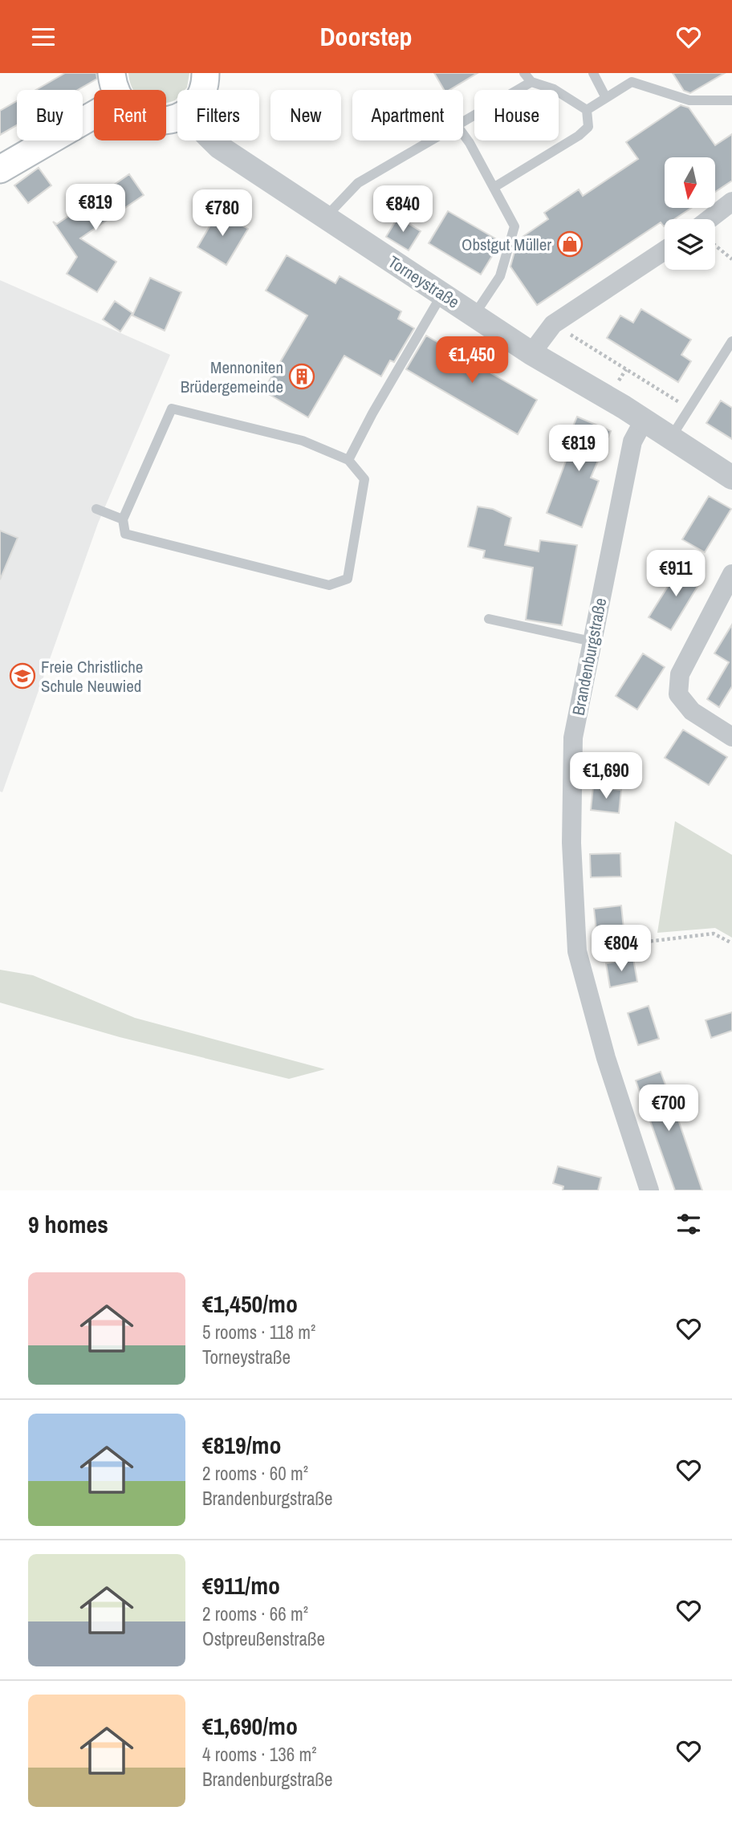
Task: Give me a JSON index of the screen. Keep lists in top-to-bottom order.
{
  "streets": {
    "street": ["Torneystraße", "Brandenburgstraße"]
  },
  "crossings": [
    ["Torneystraße", "Brandenburgstraße"]
  ],
  "places": {
    "shop": ["Obstgut Müller"],
    "building": ["Mennoniten Brüdergemeinde"],
    "school or university": ["Freie Christliche Schule Neuwied"]
  },
  "north": "bottom",
  "page": {
    "header": "Doorstep",
    "chip": [
      "Buy",
      "Rent",
      "Filters",
      "New",
      "Apartment",
      "House"
    ],
    "price": [
      "€819",
      "€840",
      "€780",
      "€1,450",
      "€819",
      "€911",
      "€1,690",
      "€804",
      "€700"
    ],
    "heading": "9 homes",
    "list": [
      {
        "name": "€1,450/mo",
        "note": "5 rooms · 118 m² · Torneystraße"
      },
      {
        "name": "€819/mo",
        "note": "2 rooms · 60 m² · Brandenburgstraße"
      },
      {
        "name": "€911/mo",
        "note": "2 rooms · 66 m² · Ostpreußenstraße"
      },
      {
        "name": "€1,690/mo",
        "note": "4 rooms · 136 m² · Brandenburgstraße"
      }
    ]
  }
}
